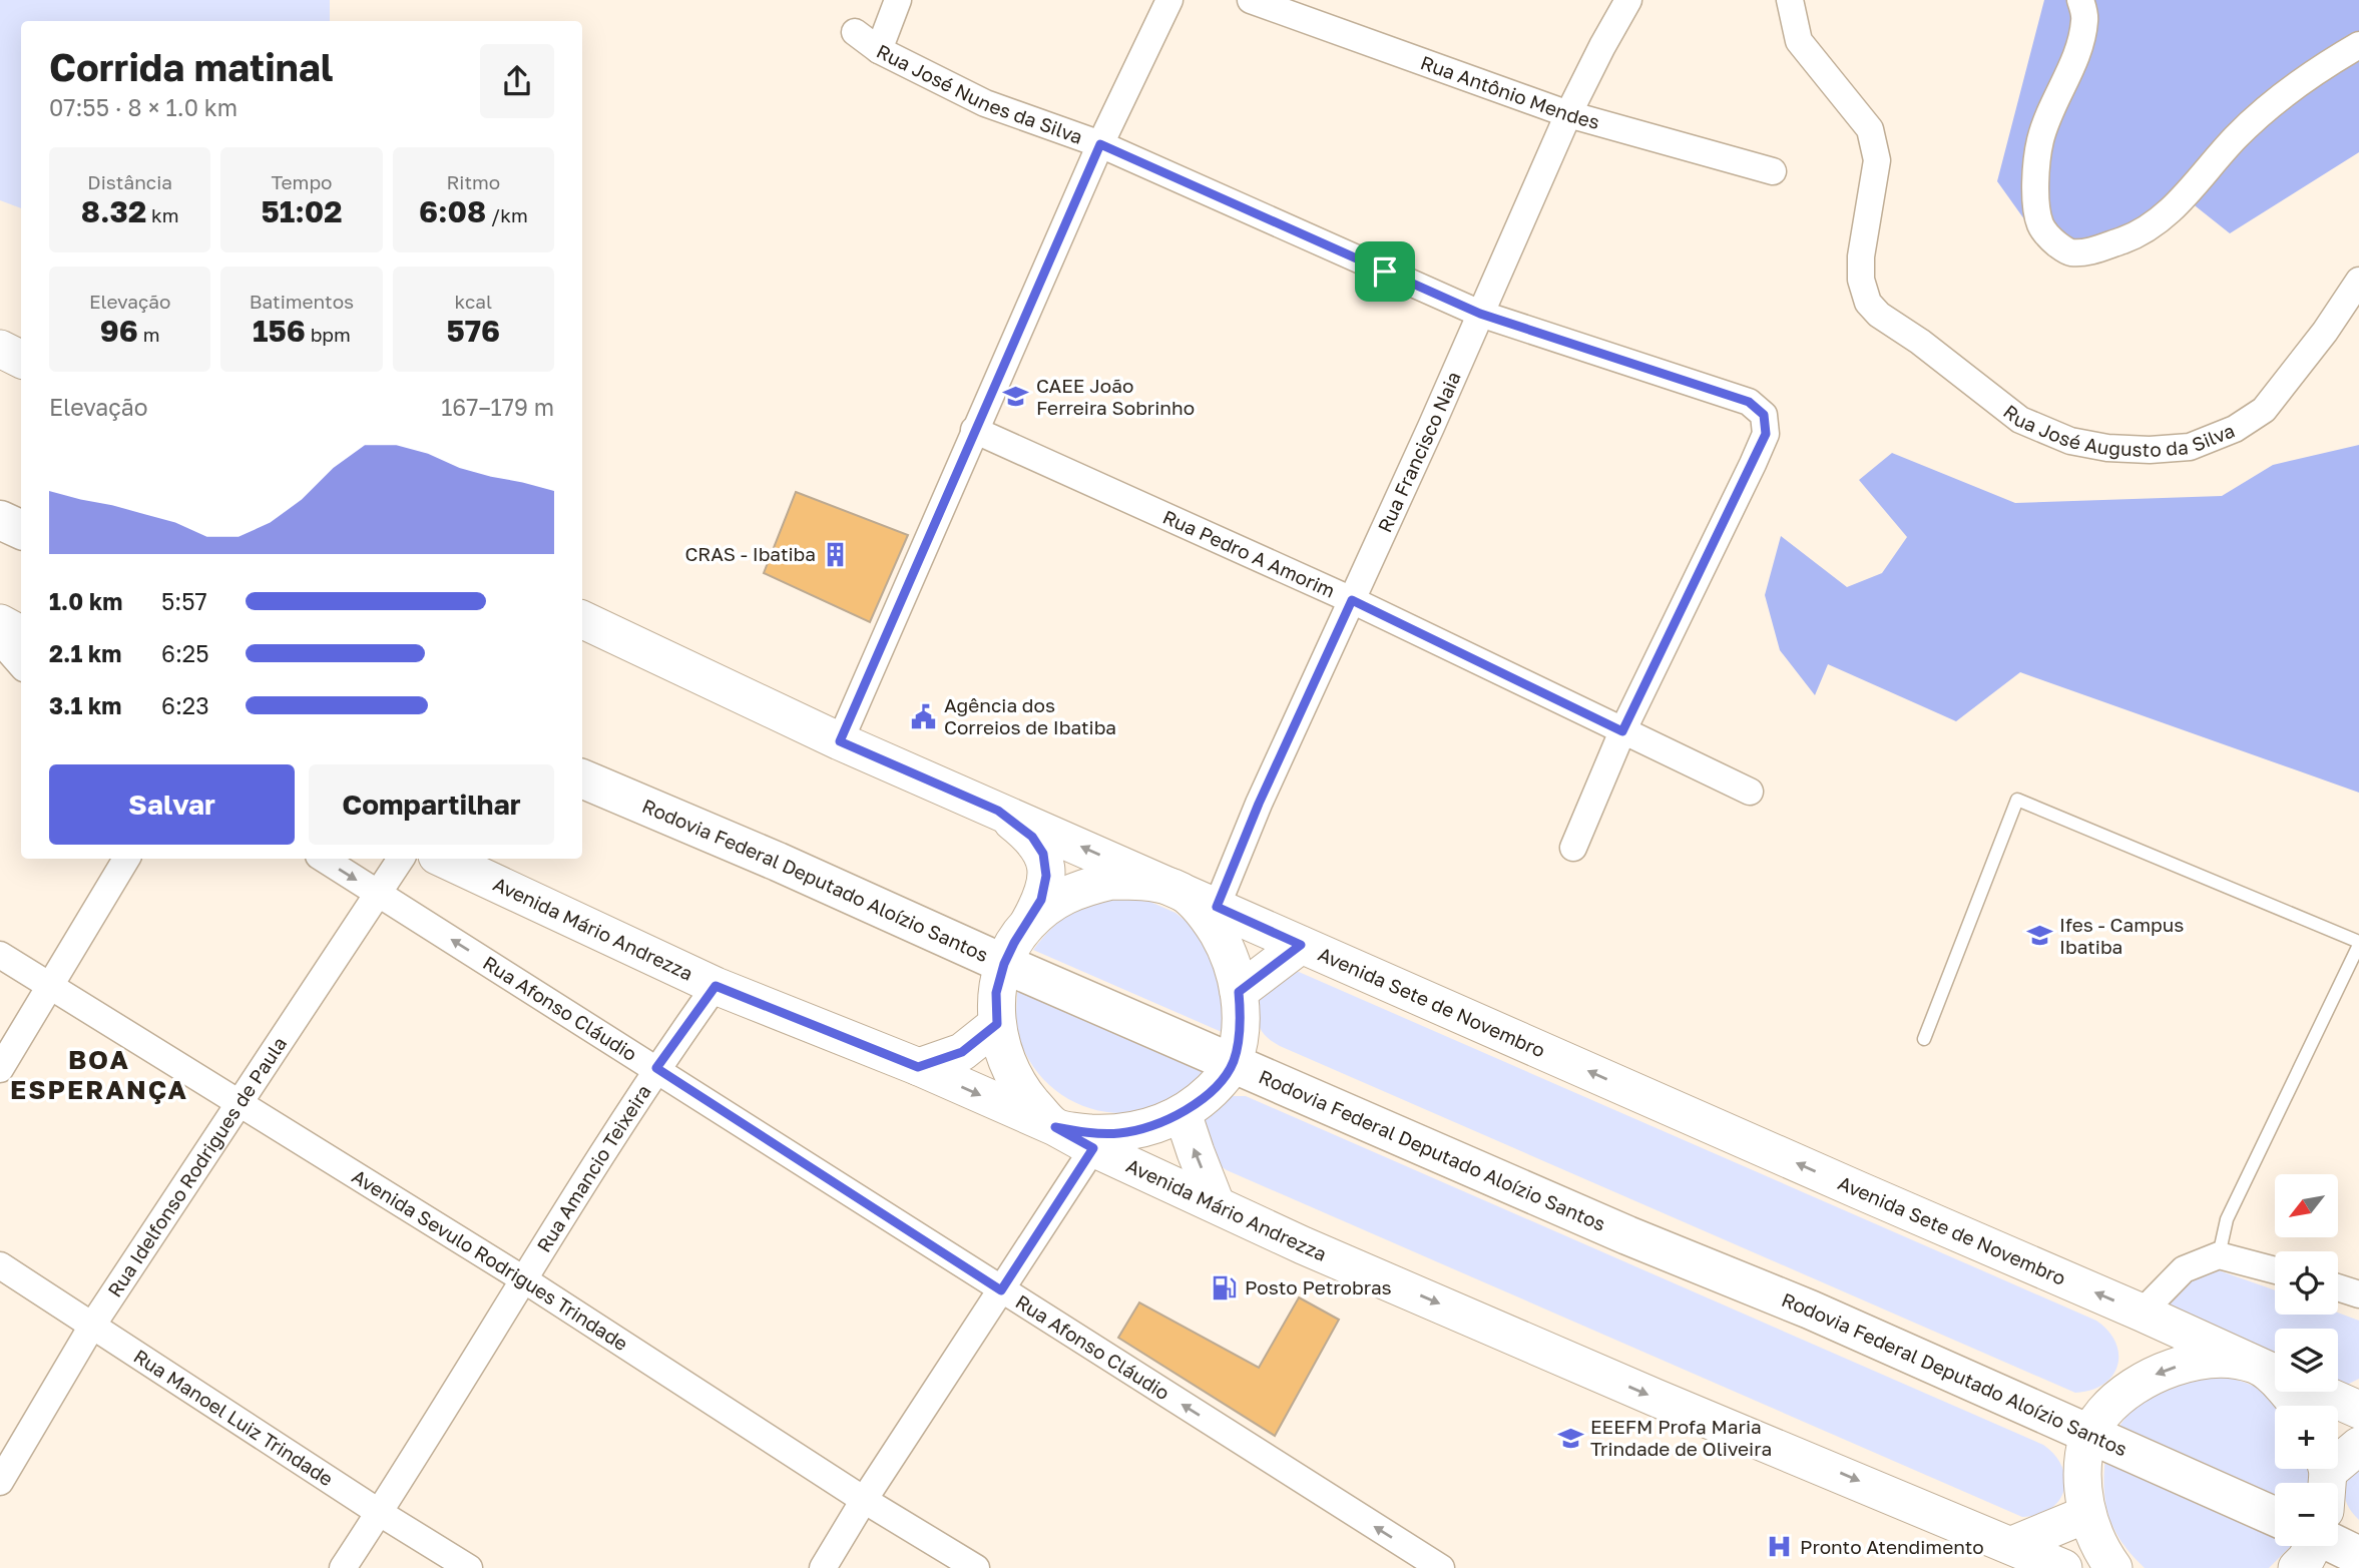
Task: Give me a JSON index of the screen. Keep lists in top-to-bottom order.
{
  "streets": {
    "highway": ["Rodovia Federal Deputado Aloízio Santos"],
    "street": [
      "Rua Antônio Mendes",
      "Rua José Nunes da Silva",
      "Rua José Augusto da Silva",
      "Rua Francisco Naia",
      "Rua Pedro A Amorim",
      "Avenida Mário Andrezza",
      "Avenida Sete de Novembro",
      "Rua Afonso Cláudio",
      "Rua Idelfonso Rodrigues de Paula",
      "Rua Amancio Teixeira",
      "Avenida Sevulo Rodrigues Trindade",
      "Rua Manoel Luiz Trindade"
    ]
  },
  "crossings": [
    ["Rua Antônio Mendes", "Rua Francisco Naia"],
    ["Rua José Nunes da Silva", "Rua Francisco Naia"],
    ["Rua José Nunes da Silva", "Rua Pedro A Amorim"],
    ["Rua Francisco Naia", "Rua Pedro A Amorim"],
    ["Rua Francisco Naia", "Avenida Sete de Novembro"],
    ["Avenida Mário Andrezza", "Rua Amancio Teixeira"],
    ["Rua Afonso Cláudio", "Rua Idelfonso Rodrigues de Paula"],
    ["Rua Afonso Cláudio", "Rua Amancio Teixeira"],
    ["Rua Idelfonso Rodrigues de Paula", "Avenida Sevulo Rodrigues Trindade"],
    ["Rua Idelfonso Rodrigues de Paula", "Rua Manoel Luiz Trindade"],
    ["Rua Amancio Teixeira", "Avenida Sevulo Rodrigues Trindade"],
    ["Rua Amancio Teixeira", "Rua Manoel Luiz Trindade"]
  ],
  "one_way": ["Avenida Mário Andrezza", "Avenida Sete de Novembro", "Rua Afonso Cláudio"],
  "districts": ["BOA ESPERANÇA"],
  "places": {
    "school or university": ["CAEE João Ferreira Sobrinho", "Ifes - Campus Ibatiba", "EEEFM Profª Maria Trindade de Oliveira"],
    "building": ["CRAS - Ibatiba"],
    "public building": ["Agência dos Correios de Ibatiba"],
    "fuel station": ["Posto Petrobras"],
    "hospital": ["Pronto Atendimento"]
  },
  "north": "bottom left",
  "page": {
    "heading": ["Corrida matinal", "07:55 · 8 × 1.0 km"],
    "stats": [
      ["Distância", "8.32 km"],
      ["Tempo", "51:02"],
      ["Ritmo", "6:08 /km"],
      ["Elevação", "96 m"],
      ["Batimentos", "156 bpm"],
      ["kcal", "576"]
    ],
    "chart": ["Elevação", "167–179 m"],
    "list": [
      {
        "name": "1.0 km",
        "note": "5:57"
      },
      {
        "name": "2.1 km",
        "note": "6:25"
      },
      {
        "name": "3.1 km",
        "note": "6:23"
      }
    ],
    "buttons": ["Salvar", "Compartilhar"],
    "map_buttons": ["+", "−"]
  }
}
